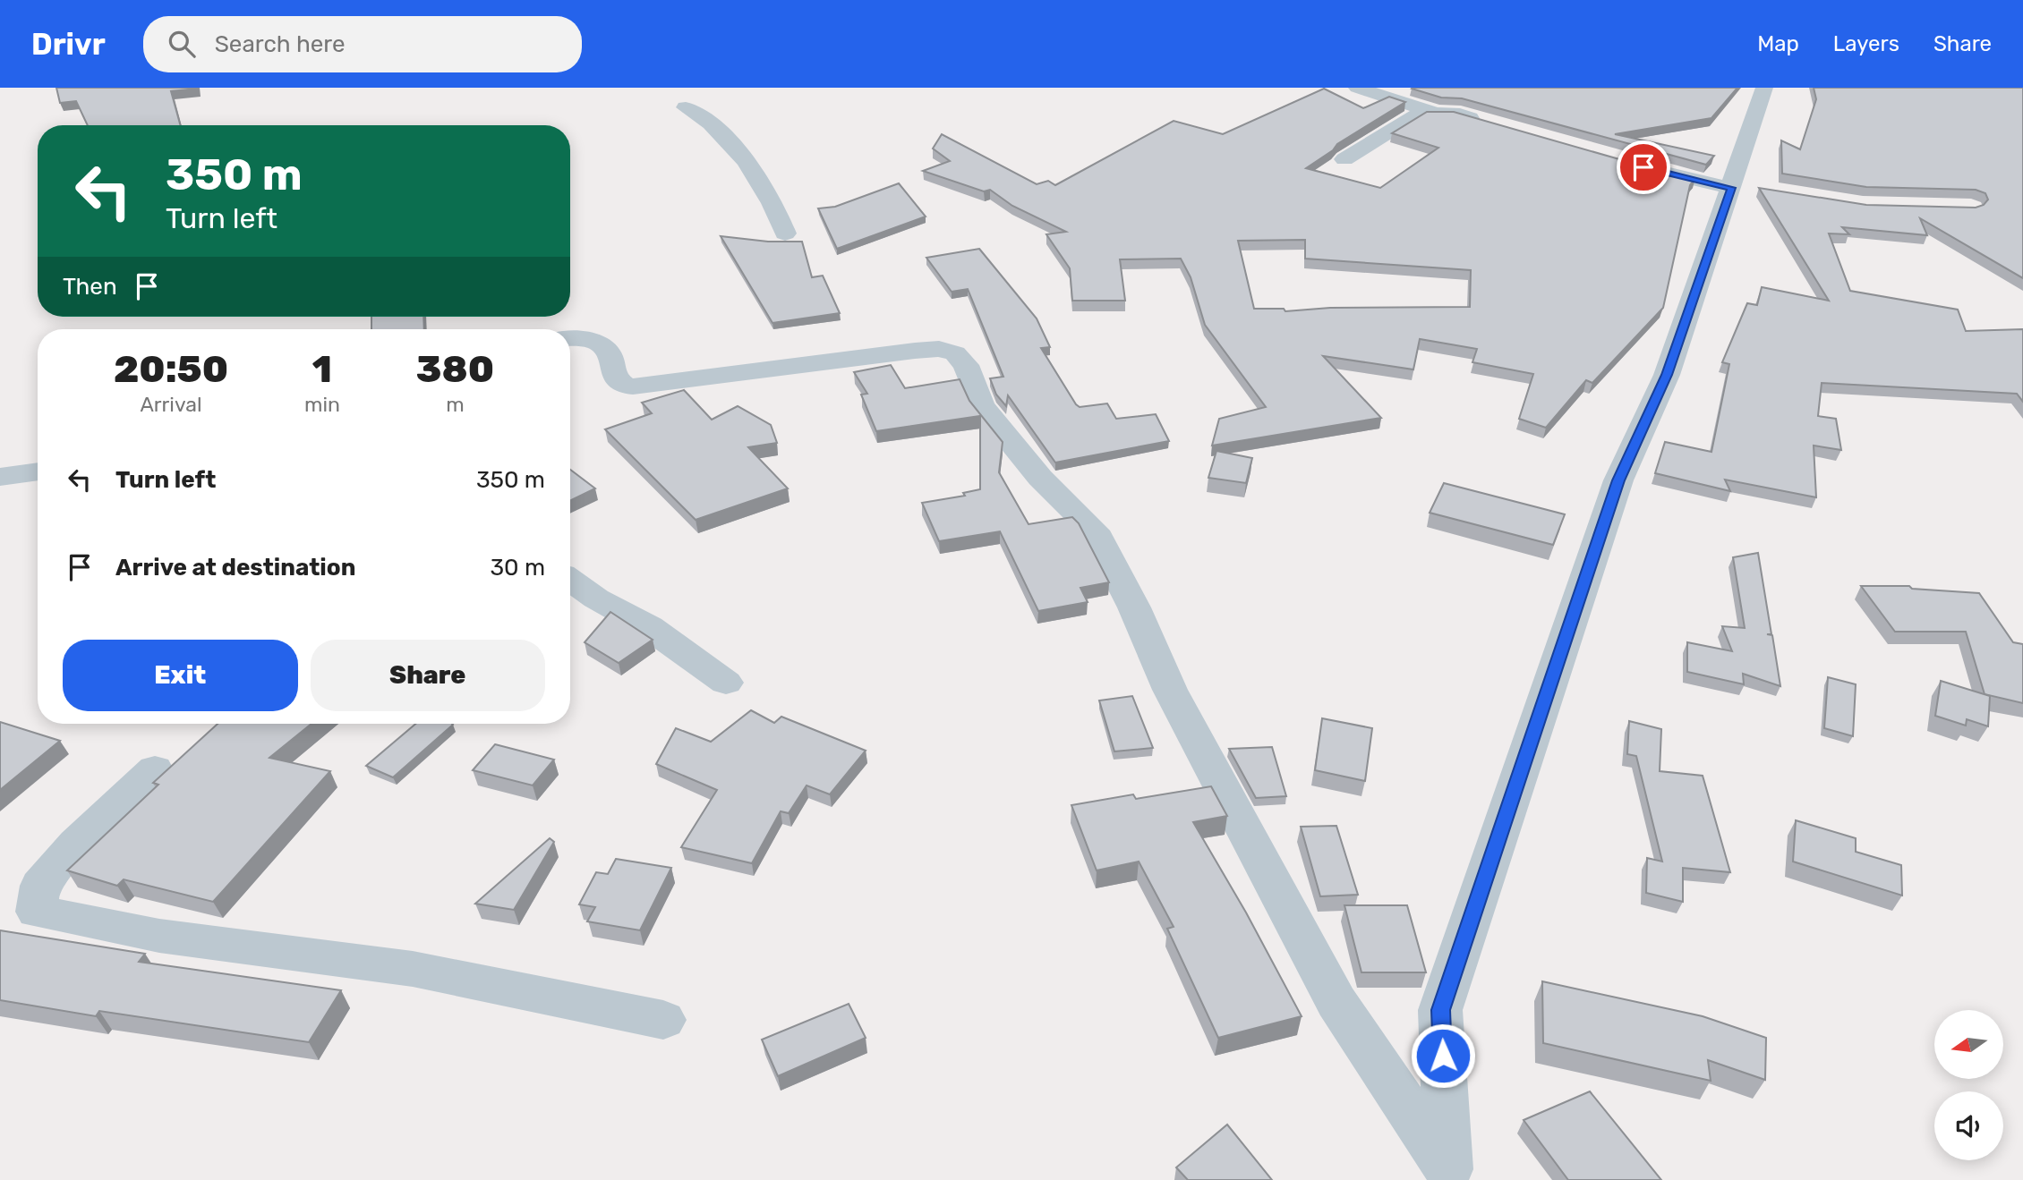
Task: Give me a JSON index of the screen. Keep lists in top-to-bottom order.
{
  "north": "left",
  "page": {
    "header": "Drivr",
    "search": "Search here",
    "nav": ["Map", "Layers", "Share"],
    "turn": ["350 m", "Turn left"],
    "then": "Then",
    "eta": [
      "20:50",
      "Arrival",
      "1",
      "min",
      "380",
      "m"
    ],
    "list": [
      {
        "name": "Turn left",
        "value": "350 m"
      },
      {
        "name": "Arrive at destination",
        "value": "30 m"
      }
    ],
    "buttons": ["Exit", "Share"]
  }
}
